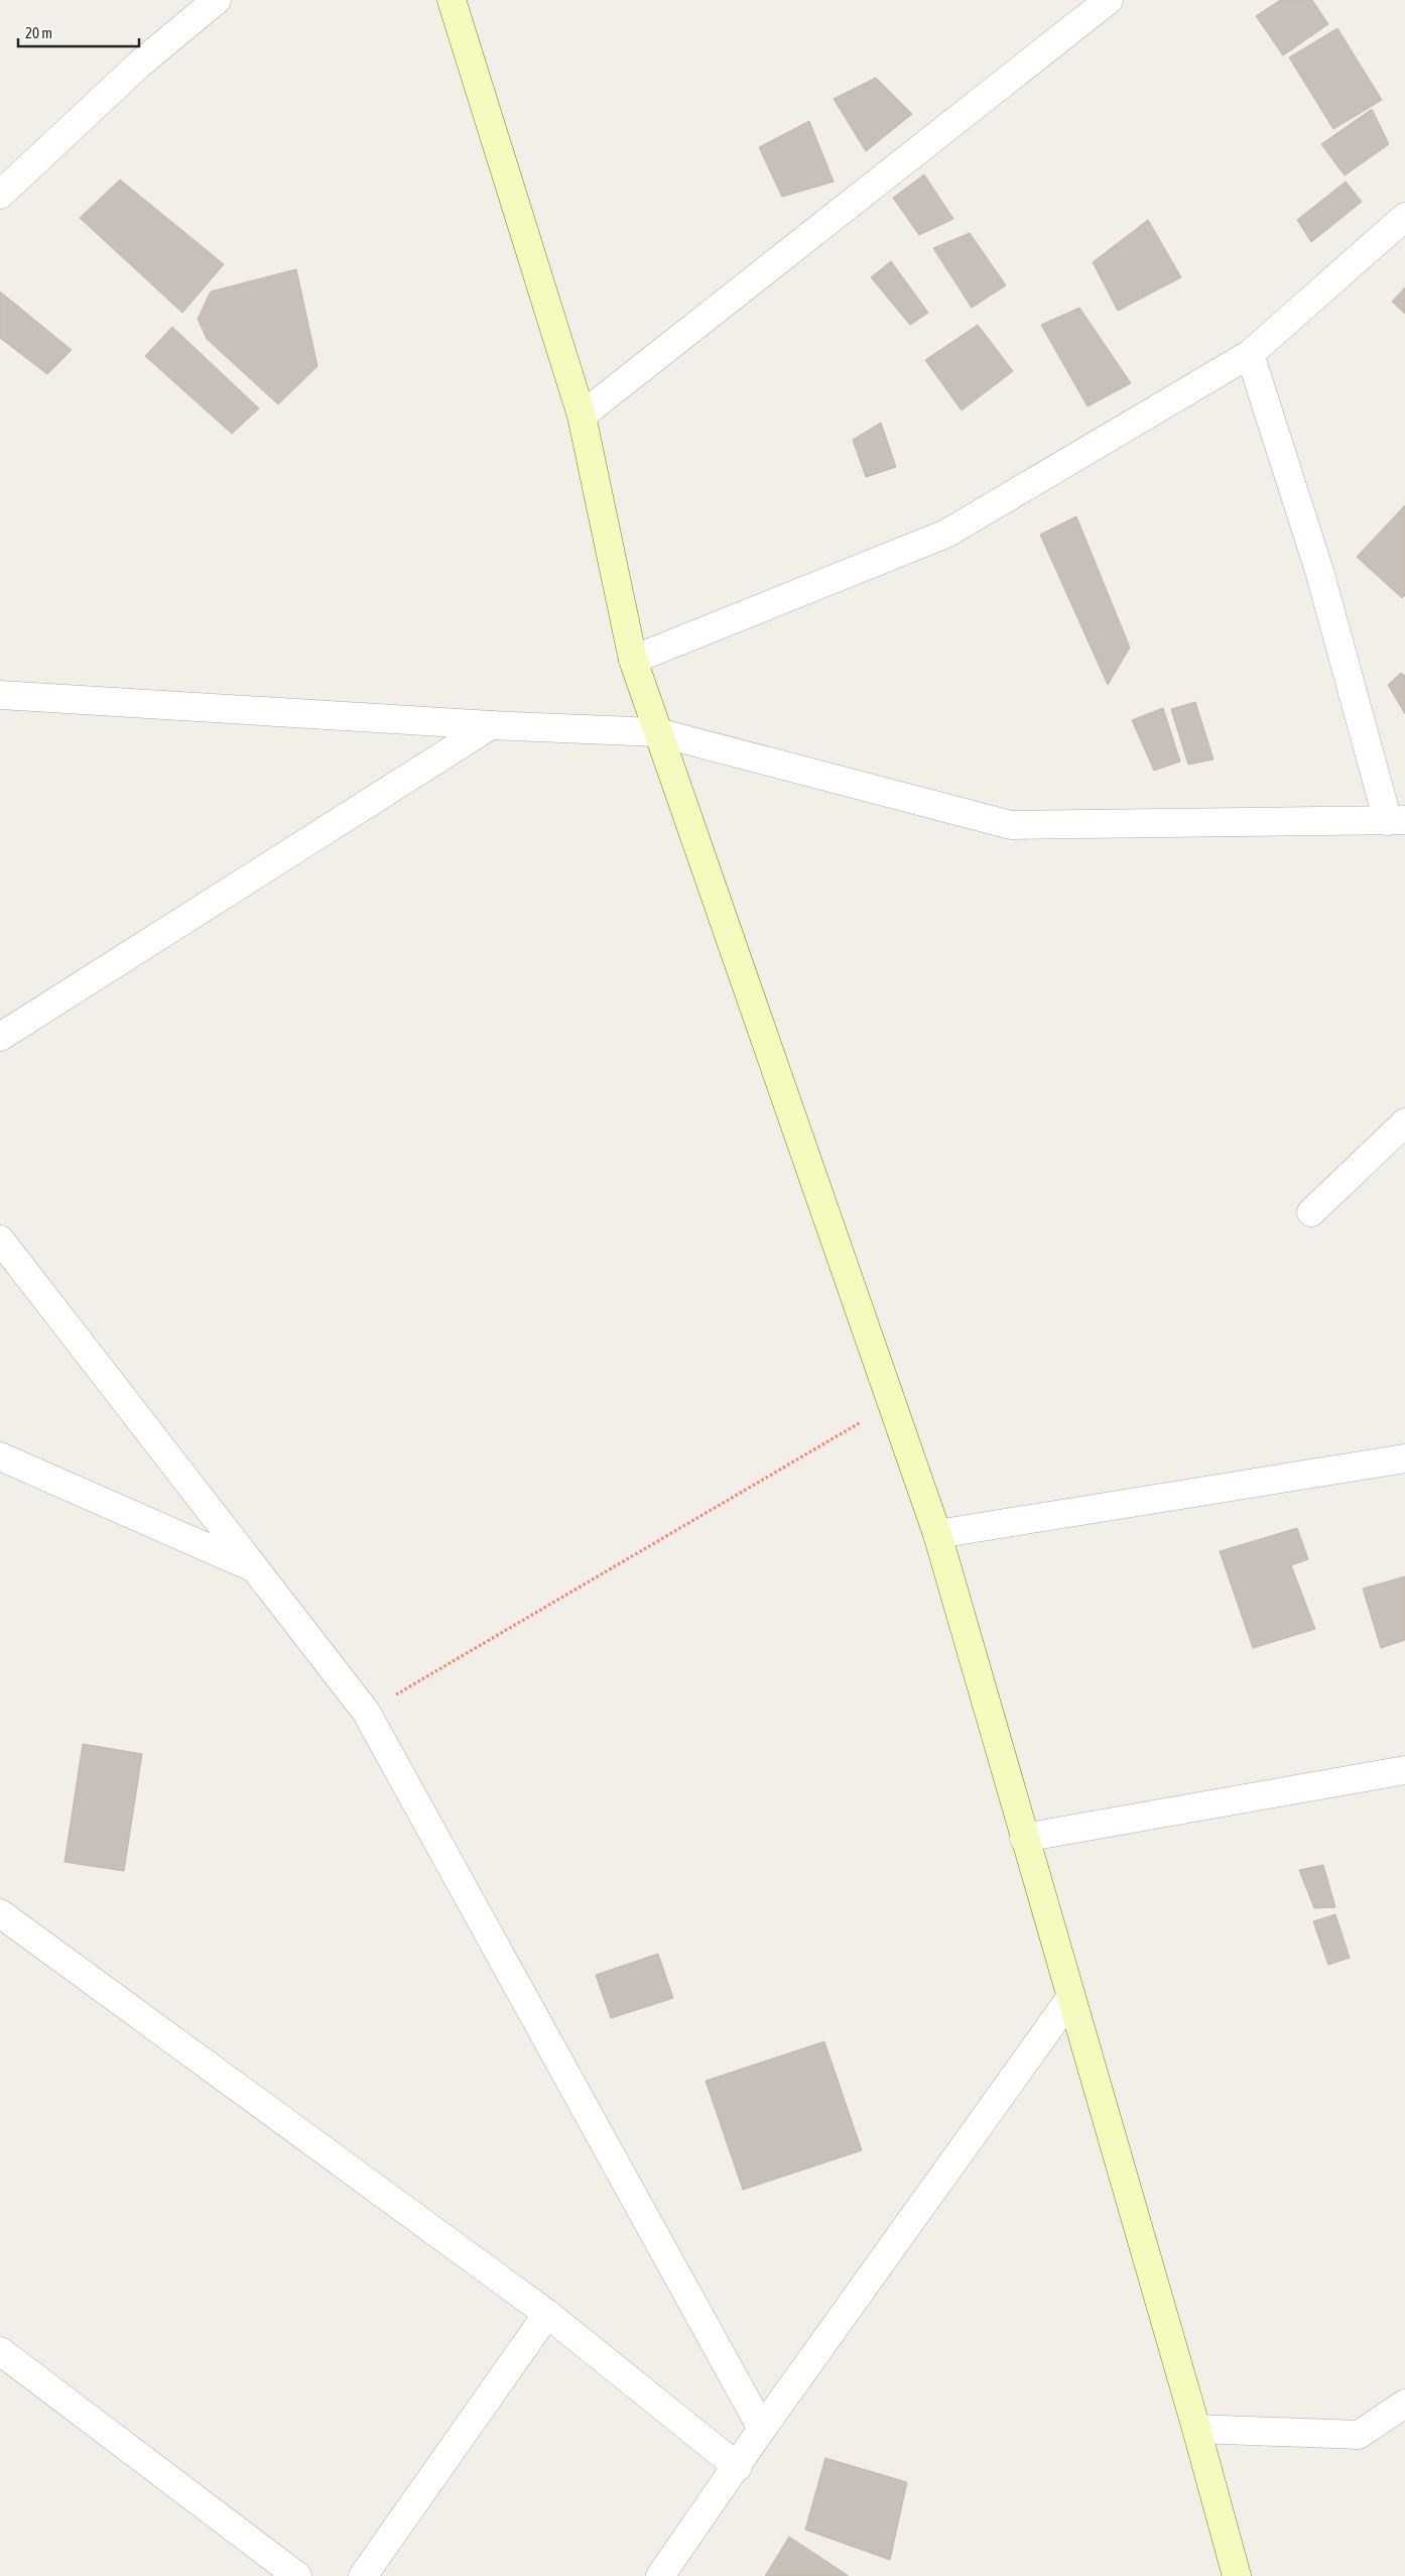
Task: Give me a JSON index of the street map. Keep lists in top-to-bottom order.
{
  "scale_bar": "20 m"
}
